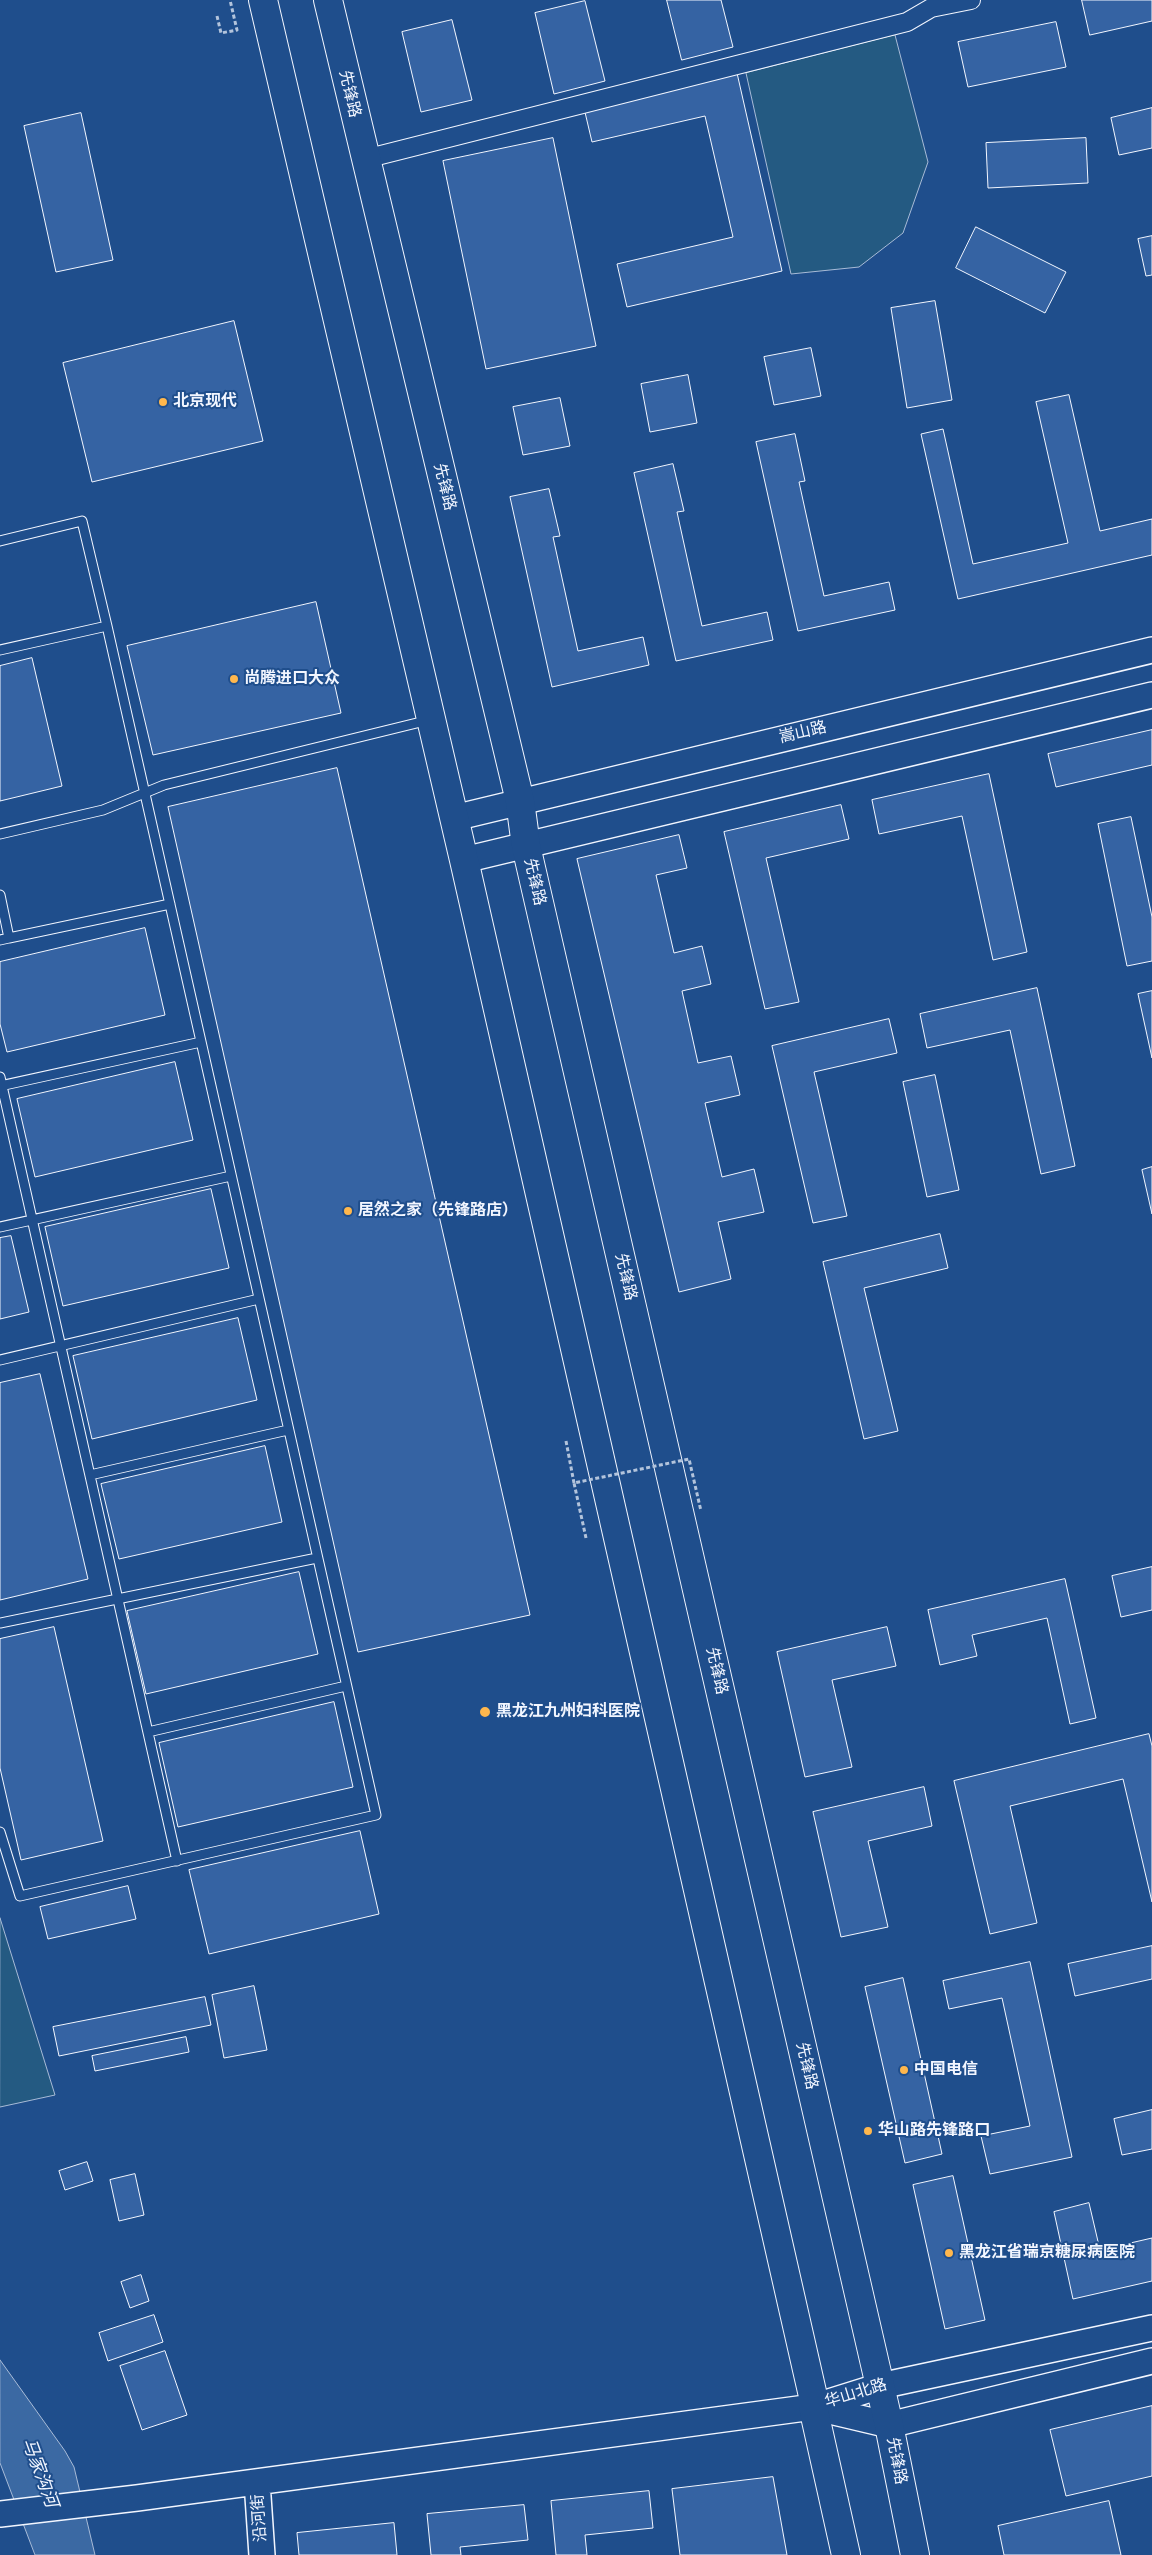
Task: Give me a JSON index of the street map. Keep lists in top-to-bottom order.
{
  "streets": {
    "main road": [
      "先锋路",
      "嵩山路",
      "华山北路",
      "沿河街"
    ]
  },
  "crossings": [
    ["先锋路", "嵩山路"],
    ["先锋路", "华山北路"]
  ],
  "water": ["马家沟河"],
  "places": [
    "北京现代",
    "尚腾进口大众",
    "居然之家（先锋路店）",
    "黑龙江九州妇科医院",
    "中国电信",
    "华山路先锋路口",
    "黑龙江省瑞京糖尿病医院"
  ]
}
